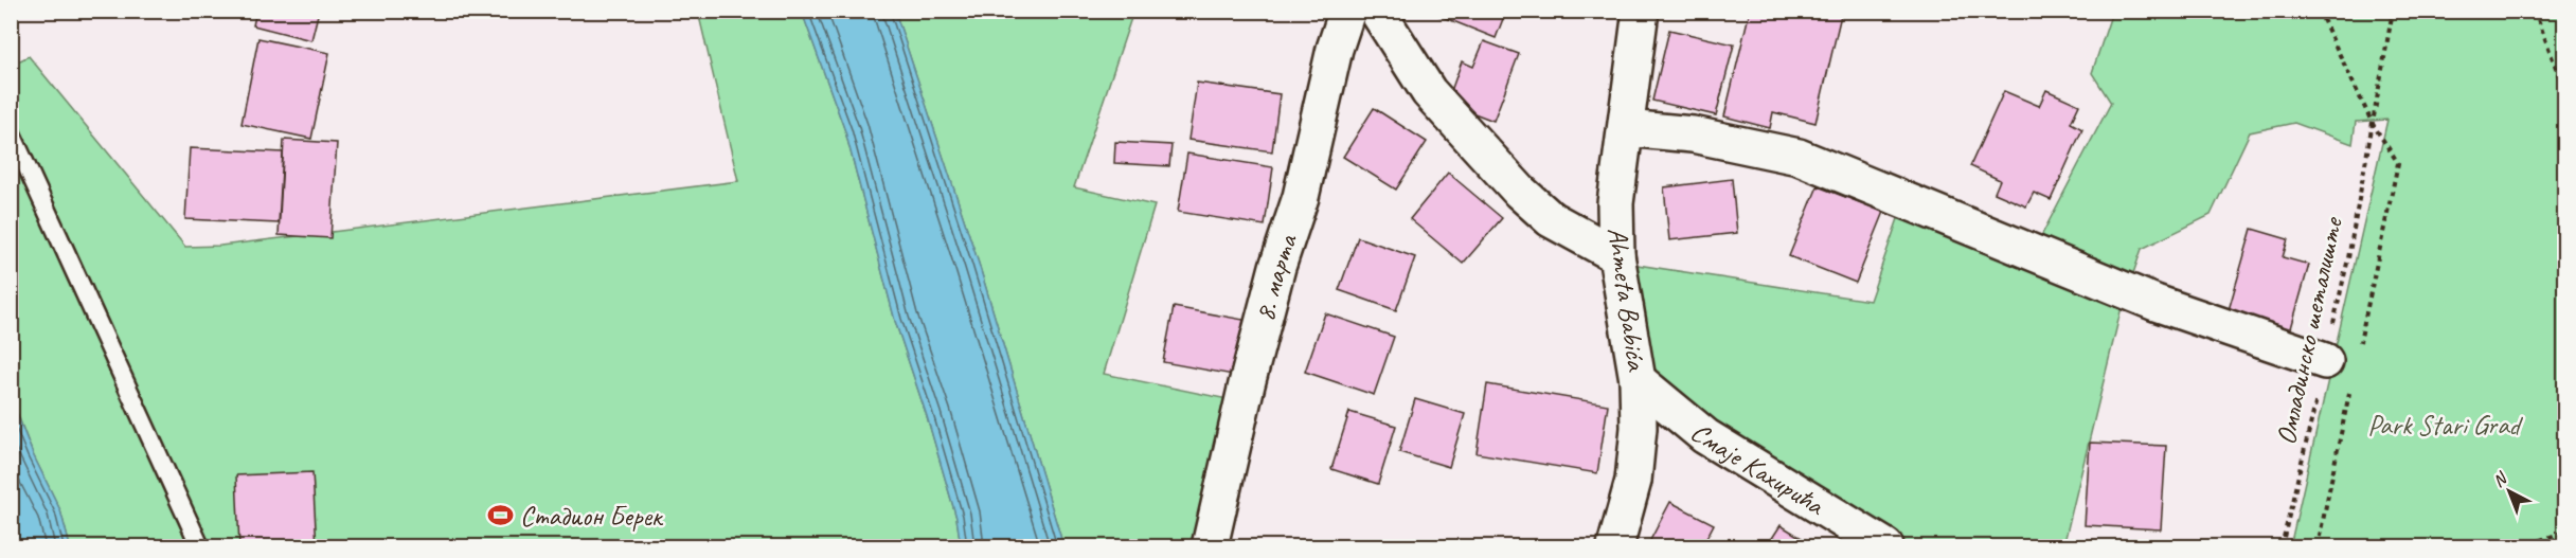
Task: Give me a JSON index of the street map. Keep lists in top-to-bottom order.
{
  "streets": {
    "street": ["8. марта", "Ahmeta Babića", "Смaје Кахирића"],
    "path": ["Омладинскo шеталиште"]
  },
  "crossings": [
    ["Ahmeta Babića", "Смaје Кахирића"]
  ],
  "parks": ["Park Stari Grad"],
  "places": {
    "sports": ["Стадион Берек"]
  },
  "north": "top left"
}
